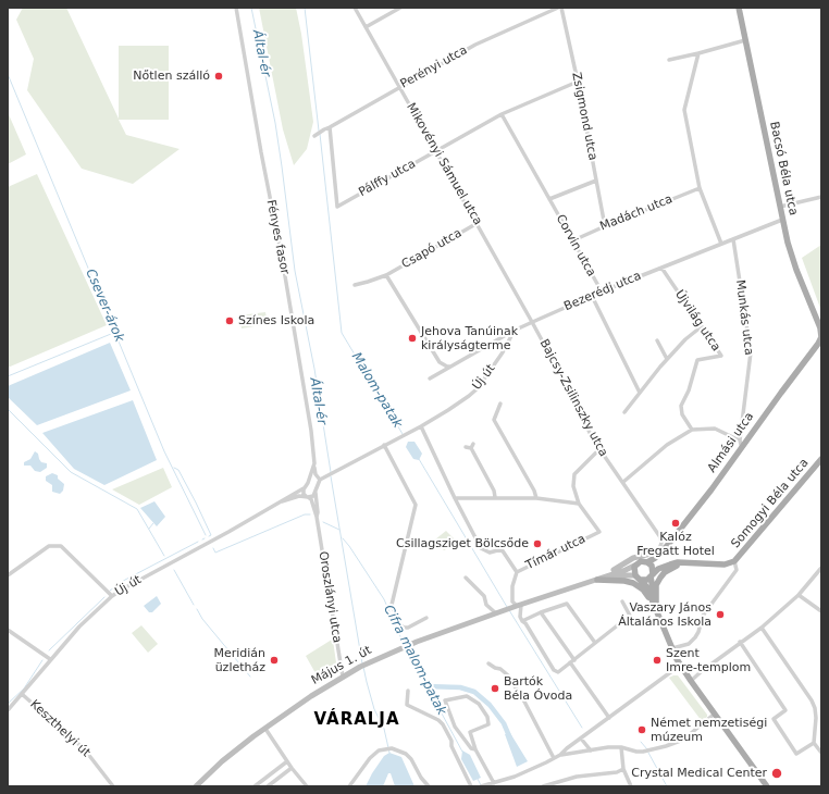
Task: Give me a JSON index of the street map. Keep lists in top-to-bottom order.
{
  "streets": {
    "main road": [
      "Bacsó Béla utca",
      "Almási utca",
      "Somogyi Béla utca",
      "Május 1. út"
    ],
    "street": [
      "Perényi utca",
      "Zsigmond utca",
      "Mikovényi Sámuel utca",
      "Pálffy utca",
      "Madách utca",
      "Fényes fasor",
      "Corvin utca",
      "Csapó utca",
      "Bezerédj utca",
      "Munkás utca",
      "Újvilág utca",
      "Új út",
      "Bajcsy-Zsilinszky utca",
      "Tímár utca",
      "Oroszlányi utca",
      "Keszthelyi út"
    ]
  },
  "crossings": [
    ["Perényi utca", "Zsigmond utca"],
    ["Perényi utca", "Mikovényi Sámuel utca"],
    ["Perényi utca", "Pálffy utca"],
    ["Zsigmond utca", "Pálffy utca"],
    ["Zsigmond utca", "Madách utca"],
    ["Zsigmond utca", "Corvin utca"],
    ["Mikovényi Sámuel utca", "Pálffy utca"],
    ["Mikovényi Sámuel utca", "Csapó utca"],
    ["Mikovényi Sámuel utca", "Bezerédj utca"],
    ["Mikovényi Sámuel utca", "Bajcsy-Zsilinszky utca"],
    ["Bacsó Béla utca", "Bezerédj utca"],
    ["Bacsó Béla utca", "Almási utca"],
    ["Pálffy utca", "Corvin utca"],
    ["Madách utca", "Corvin utca"],
    ["Fényes fasor", "Új út"],
    ["Fényes fasor", "Oroszlányi utca"],
    ["Corvin utca", "Bezerédj utca"],
    ["Bezerédj utca", "Munkás utca"],
    ["Bezerédj utca", "Újvilág utca"],
    ["Bezerédj utca", "Új út"],
    ["Bezerédj utca", "Bajcsy-Zsilinszky utca"],
    ["Munkás utca", "Almási utca"],
    ["Új út", "Oroszlányi utca"],
    ["Új út", "Keszthelyi út"],
    ["Bajcsy-Zsilinszky utca", "Tímár utca"],
    ["Almási utca", "Május 1. út"],
    ["Oroszlányi utca", "Május 1. út"]
  ],
  "districts": ["VÁRALJA"],
  "water": [
    "Által-ér",
    "Csever-árok",
    "Malom-patak",
    "Cifra malom-patak"
  ],
  "places": [
    "Nőtlen szálló",
    "Színes Iskola",
    "Jehova Tanúinak királyságterme",
    "Kalóz Fregatt Hotel",
    "Csillagsziget Bölcsőde",
    "Vaszary János Általános Iskola",
    "Meridián üzletház",
    "Szent Imre-templom",
    "Bartók Béla Óvoda",
    "Német nemzetiségi múzeum",
    "Crystal Medical Center"
  ]
}
